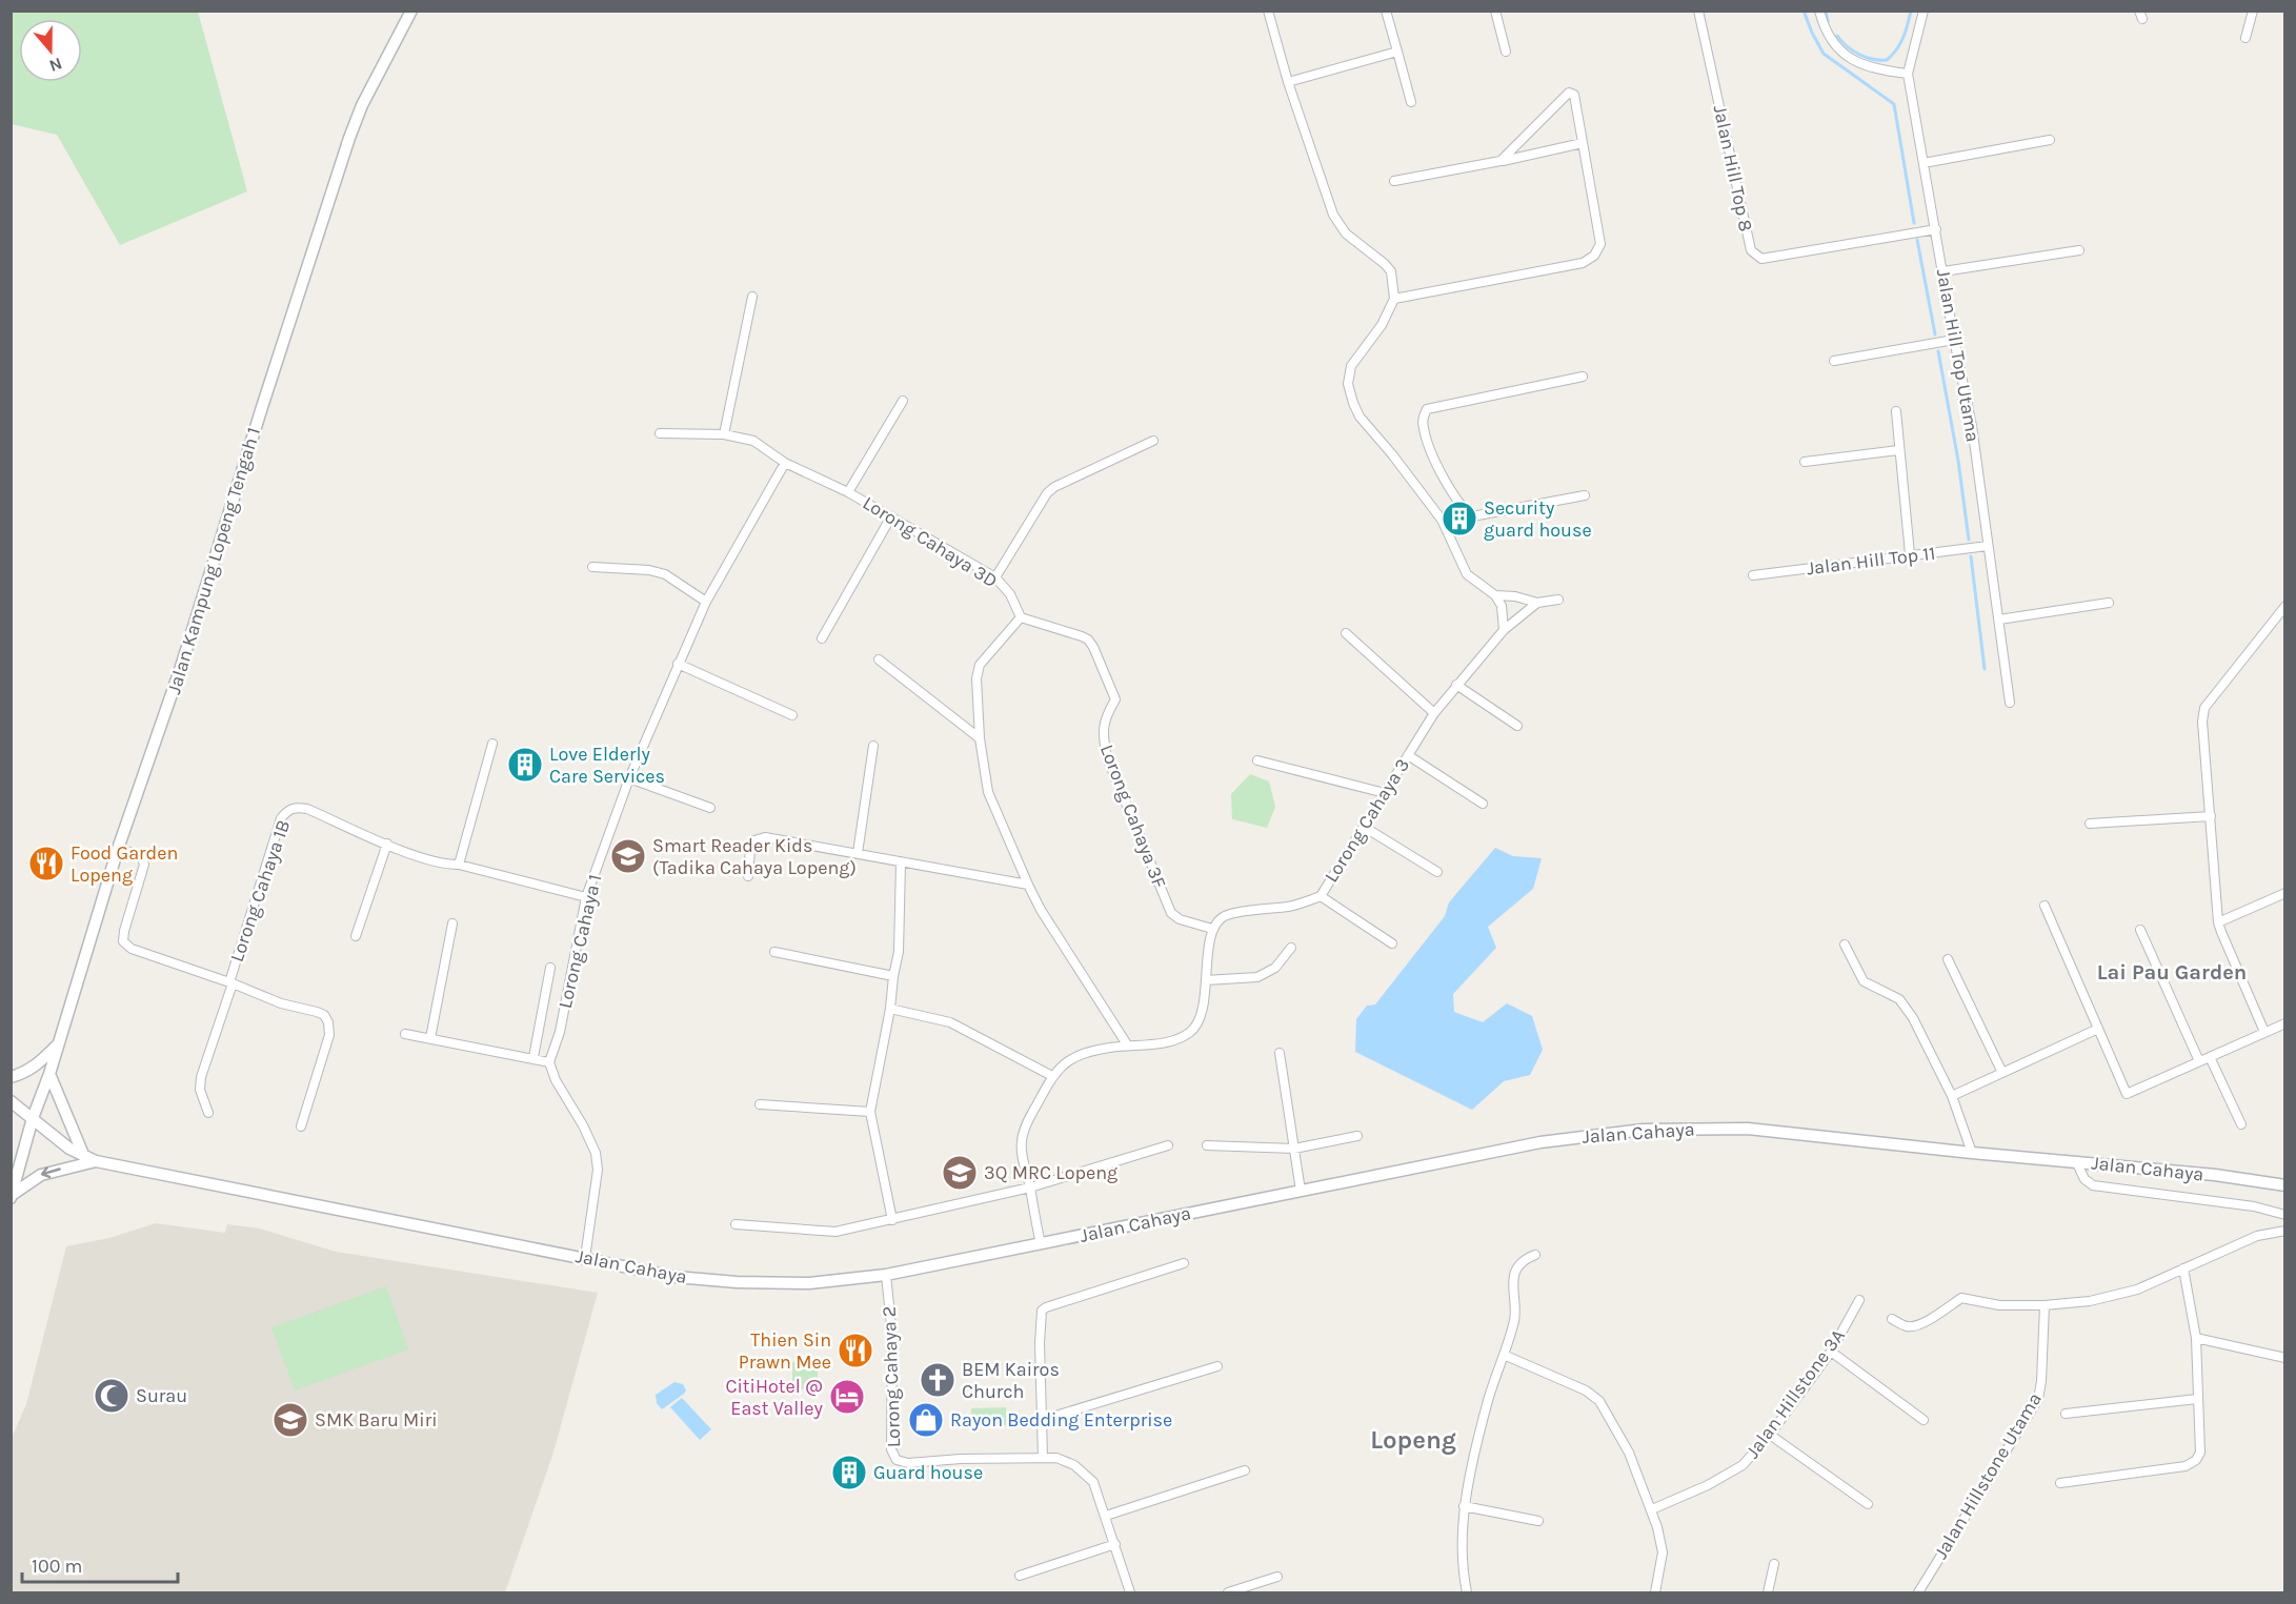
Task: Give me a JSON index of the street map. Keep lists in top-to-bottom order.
{
  "streets": {
    "street": [
      "Jalan Hill Top 8",
      "Jalan Hill Top Utama",
      "Lorong Cahaya 3D",
      "Jalan Kampung Lopeng Tengah 1",
      "Jalan Hill Top 11",
      "Lorong Cahaya 3F",
      "Lorong Cahaya 3",
      "Lorong Cahaya 1B",
      "Lorong Cahaya 1",
      "Jalan Cahaya",
      "Lorong Cahaya 2",
      "Jalan Hillstone 3A",
      "Jalan Hillstone Utama"
    ]
  },
  "crossings": [
    ["Jalan Hill Top 8", "Jalan Hill Top Utama"],
    ["Jalan Hill Top Utama", "Jalan Hill Top 11"],
    ["Lorong Cahaya 3D", "Lorong Cahaya 3F"],
    ["Lorong Cahaya 3D", "Lorong Cahaya 1"],
    ["Jalan Kampung Lopeng Tengah 1", "Jalan Cahaya"],
    ["Lorong Cahaya 3F", "Lorong Cahaya 3"],
    ["Lorong Cahaya 1B", "Lorong Cahaya 1"],
    ["Jalan Cahaya", "Lorong Cahaya 2"]
  ],
  "districts": ["Lai Pau Garden", "Lopeng"],
  "places": {
    "building": ["Security guard house", "Love Elderly Care Services", "Guard house"],
    "school or university": ["Smart Reader Kids (Tadika Cahaya Lopeng)", "3Q MRC Lopeng", "SMK Baru Miri"],
    "restaurant": ["Food Garden Lopeng", "Thien Sin Prawn Mee"],
    "church": ["BEM Kairos Church"],
    "mosque": ["Surau"],
    "hotel": ["CitiHotel @ East Valley"],
    "shop": ["Rayon Bedding Enterprise"]
  },
  "scale_bar": "100 m",
  "north": "bottom"
}
